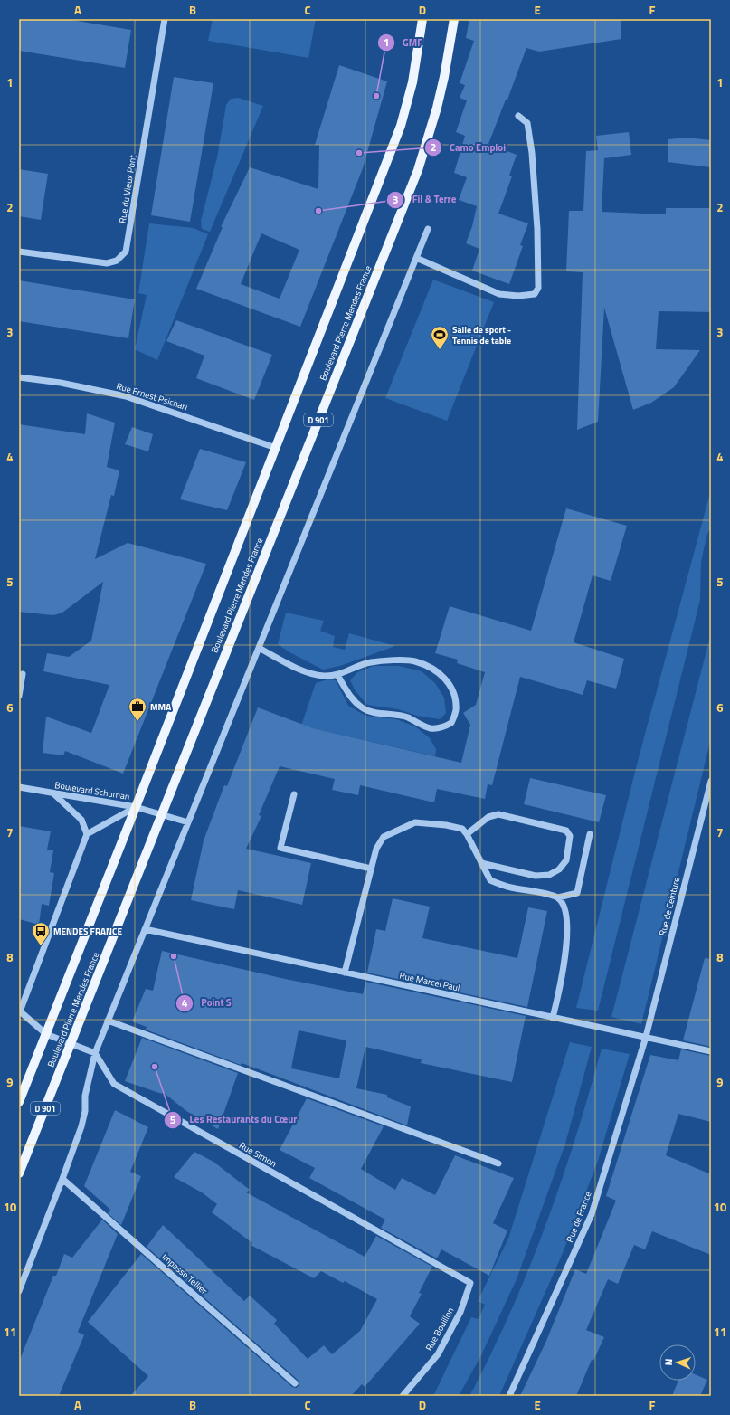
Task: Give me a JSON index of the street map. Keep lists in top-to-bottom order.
{
  "streets": {
    "main road": ["Boulevard Pierre Mendes France", "D 901"],
    "street": [
      "Rue du Vieux Pont",
      "Rue Ernest Psichari",
      "Boulevard Schuman",
      "Rue de Ceinture",
      "Rue Marcel Paul",
      "Rue Simon",
      "Rue de France",
      "Impasse Tellier",
      "Rue Bouillon"
    ]
  },
  "crossings": [
    ["Boulevard Pierre Mendes France", "Rue Ernest Psichari"],
    ["Boulevard Pierre Mendes France", "Boulevard Schuman"],
    ["Rue de Ceinture", "Rue Marcel Paul"],
    ["Rue de Ceinture", "Rue de France"],
    ["Rue Marcel Paul", "Rue de France"],
    ["Rue Simon", "Rue Bouillon"]
  ],
  "places": {
    "other": [
      "GMF",
      "Camo Emploi",
      "Fil & Terre",
      "Point S",
      "Les Restaurants du Cœur"
    ],
    "sports": ["Salle de sport - Tennis de table"],
    "office": ["MMA"],
    "bus stop": ["MENDES FRANCE"]
  },
  "north": "left",
  "grid": {
    "columns": [
      "A",
      "B",
      "C",
      "D",
      "E",
      "F"
    ],
    "rows": [
      "1",
      "2",
      "3",
      "4",
      "5",
      "6",
      "7",
      "8",
      "9",
      "10",
      "11"
    ]
  }
}
